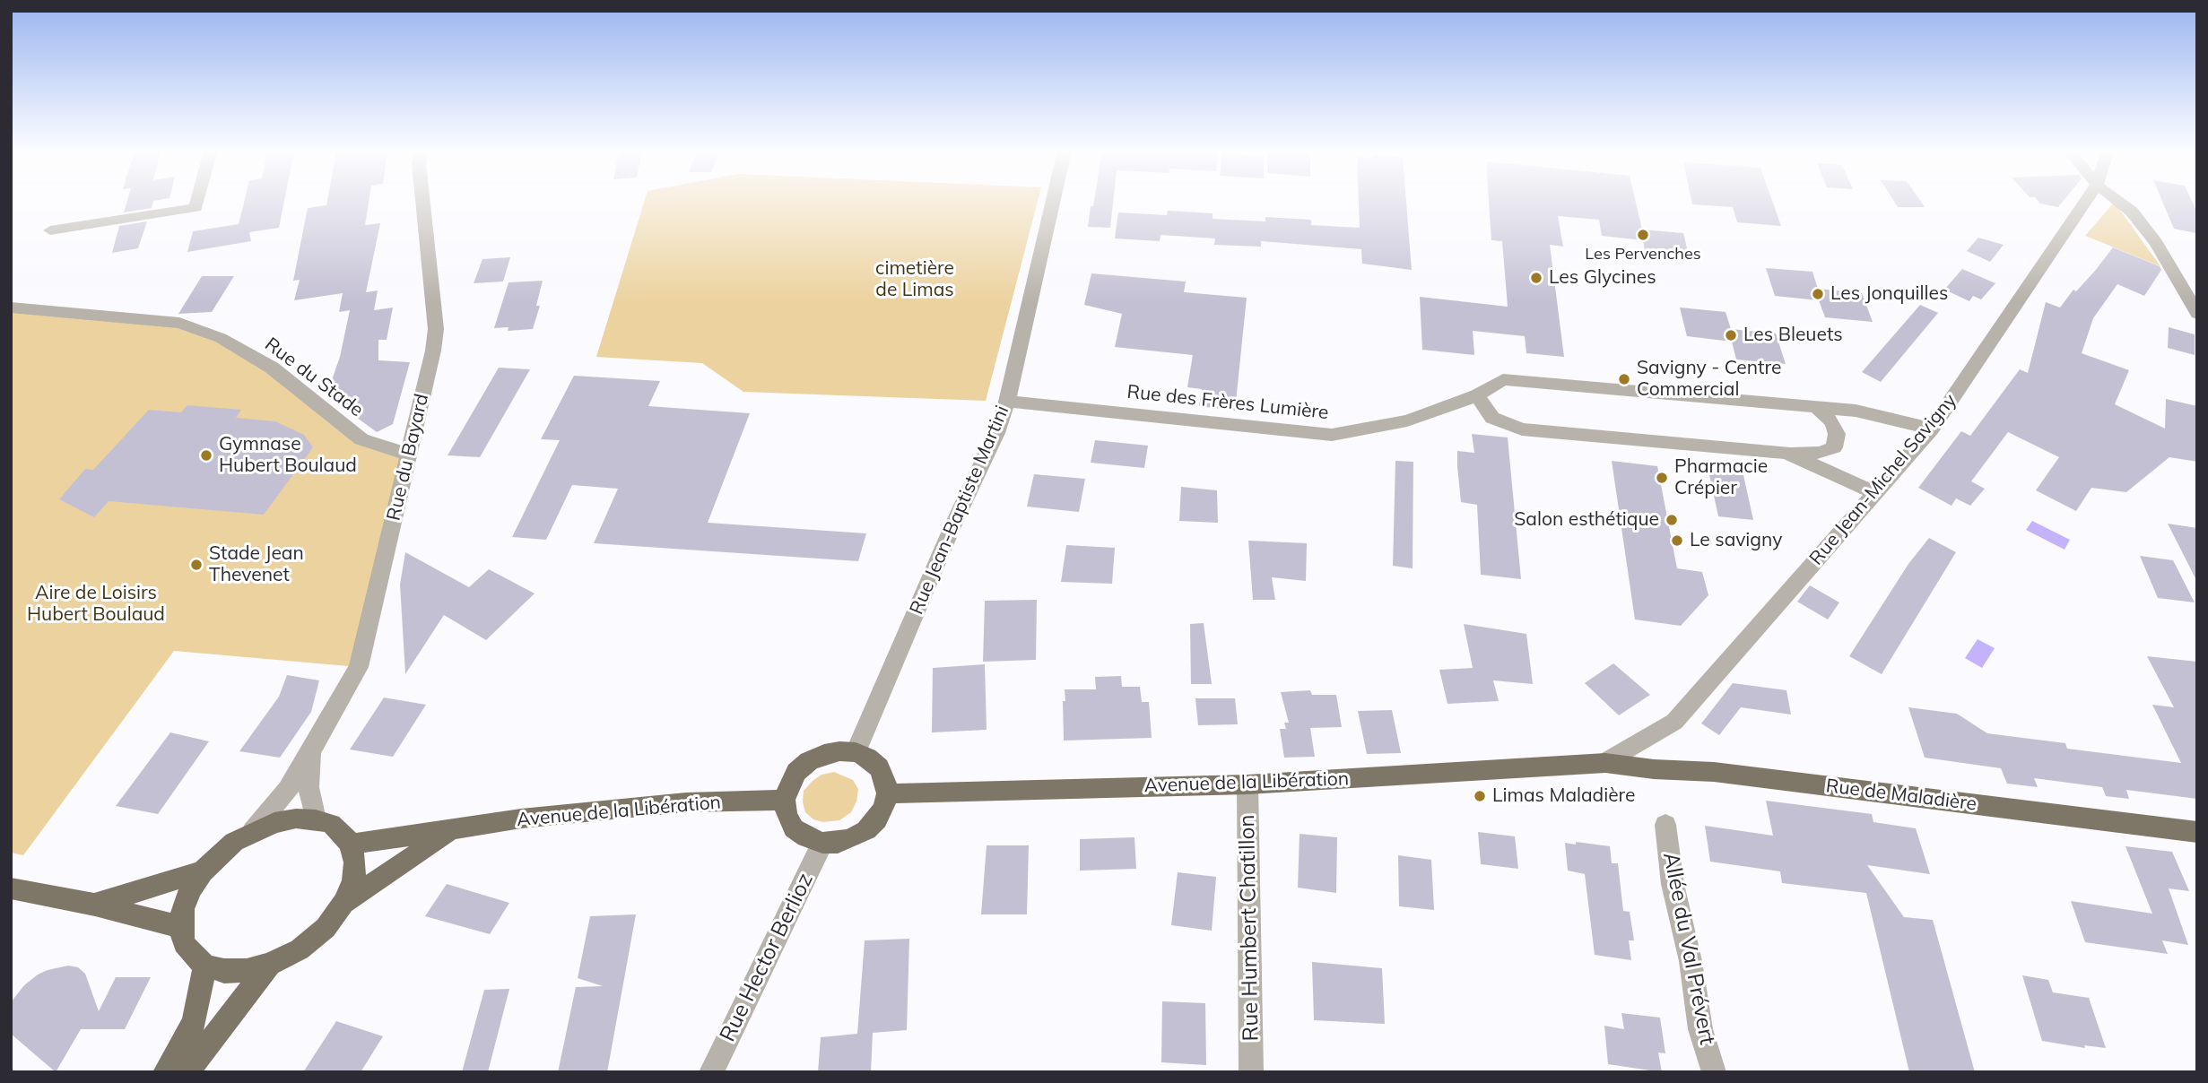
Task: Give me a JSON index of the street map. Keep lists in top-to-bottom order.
{
  "streets": {
    "main road": ["Avenue de la Libération", "Rue de Maladière"],
    "street": [
      "Rue du Stade",
      "Rue des Frères Lumière",
      "Rue du Bayard",
      "Rue Jean-Michel Savigny",
      "Rue Jean-Baptiste Martini",
      "Rue Humbert Chatillon",
      "Allée du Val Prévert",
      "Rue Hector Berlioz"
    ]
  },
  "crossings": [
    ["Rue du Stade", "Rue du Bayard"],
    ["Rue des Frères Lumière", "Rue Jean-Michel Savigny"],
    ["Rue des Frères Lumière", "Rue Jean-Baptiste Martini"],
    ["Rue du Bayard", "Avenue de la Libération"],
    ["Rue Jean-Michel Savigny", "Avenue de la Libération"],
    ["Rue Jean-Michel Savigny", "Rue de Maladière"],
    ["Rue Jean-Baptiste Martini", "Avenue de la Libération"],
    ["Rue Jean-Baptiste Martini", "Rue Hector Berlioz"],
    ["Avenue de la Libération", "Rue de Maladière"],
    ["Avenue de la Libération", "Rue Humbert Chatillon"],
    ["Avenue de la Libération", "Rue Hector Berlioz"]
  ],
  "parks": ["cimetière de Limas", "Aire de Loisirs Hubert Boulaud"],
  "places": [
    "Les Pervenches",
    "Les Glycines",
    "Les Jonquilles",
    "Les Bleuets",
    "Savigny - Centre Commercial",
    "Gymnase Hubert Boulaud",
    "Pharmacie Crépier",
    "Salon esthétique",
    "Le savigny",
    "Stade Jean Thevenet",
    "Limas Maladière"
  ]
}
